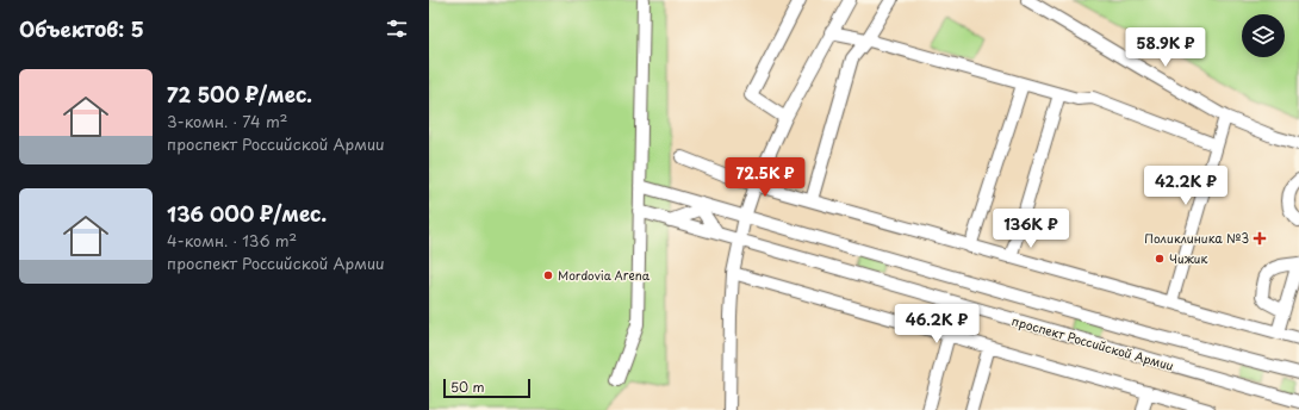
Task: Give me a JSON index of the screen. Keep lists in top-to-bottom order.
{
  "streets": {
    "street": ["проспект Российской Армии"]
  },
  "places": {
    "health": ["Поликлиника №3"],
    "other": ["Чижик", "Mordovia Arena"]
  },
  "scale_bar": "50 m",
  "page": {
    "heading": "Объектов: 5",
    "price": [
      "58.9K ₽",
      "72.5K ₽",
      "42.2K ₽",
      "136K ₽",
      "46.2K ₽"
    ],
    "list": [
      {
        "name": "72 500 ₽/мес.",
        "note": "3-комн. · 74 m² · проспект Российской Армии"
      },
      {
        "name": "136 000 ₽/мес.",
        "note": "4-комн. · 136 m² · проспект Российской Армии"
      }
    ],
    "scale": "50 m"
  }
}
